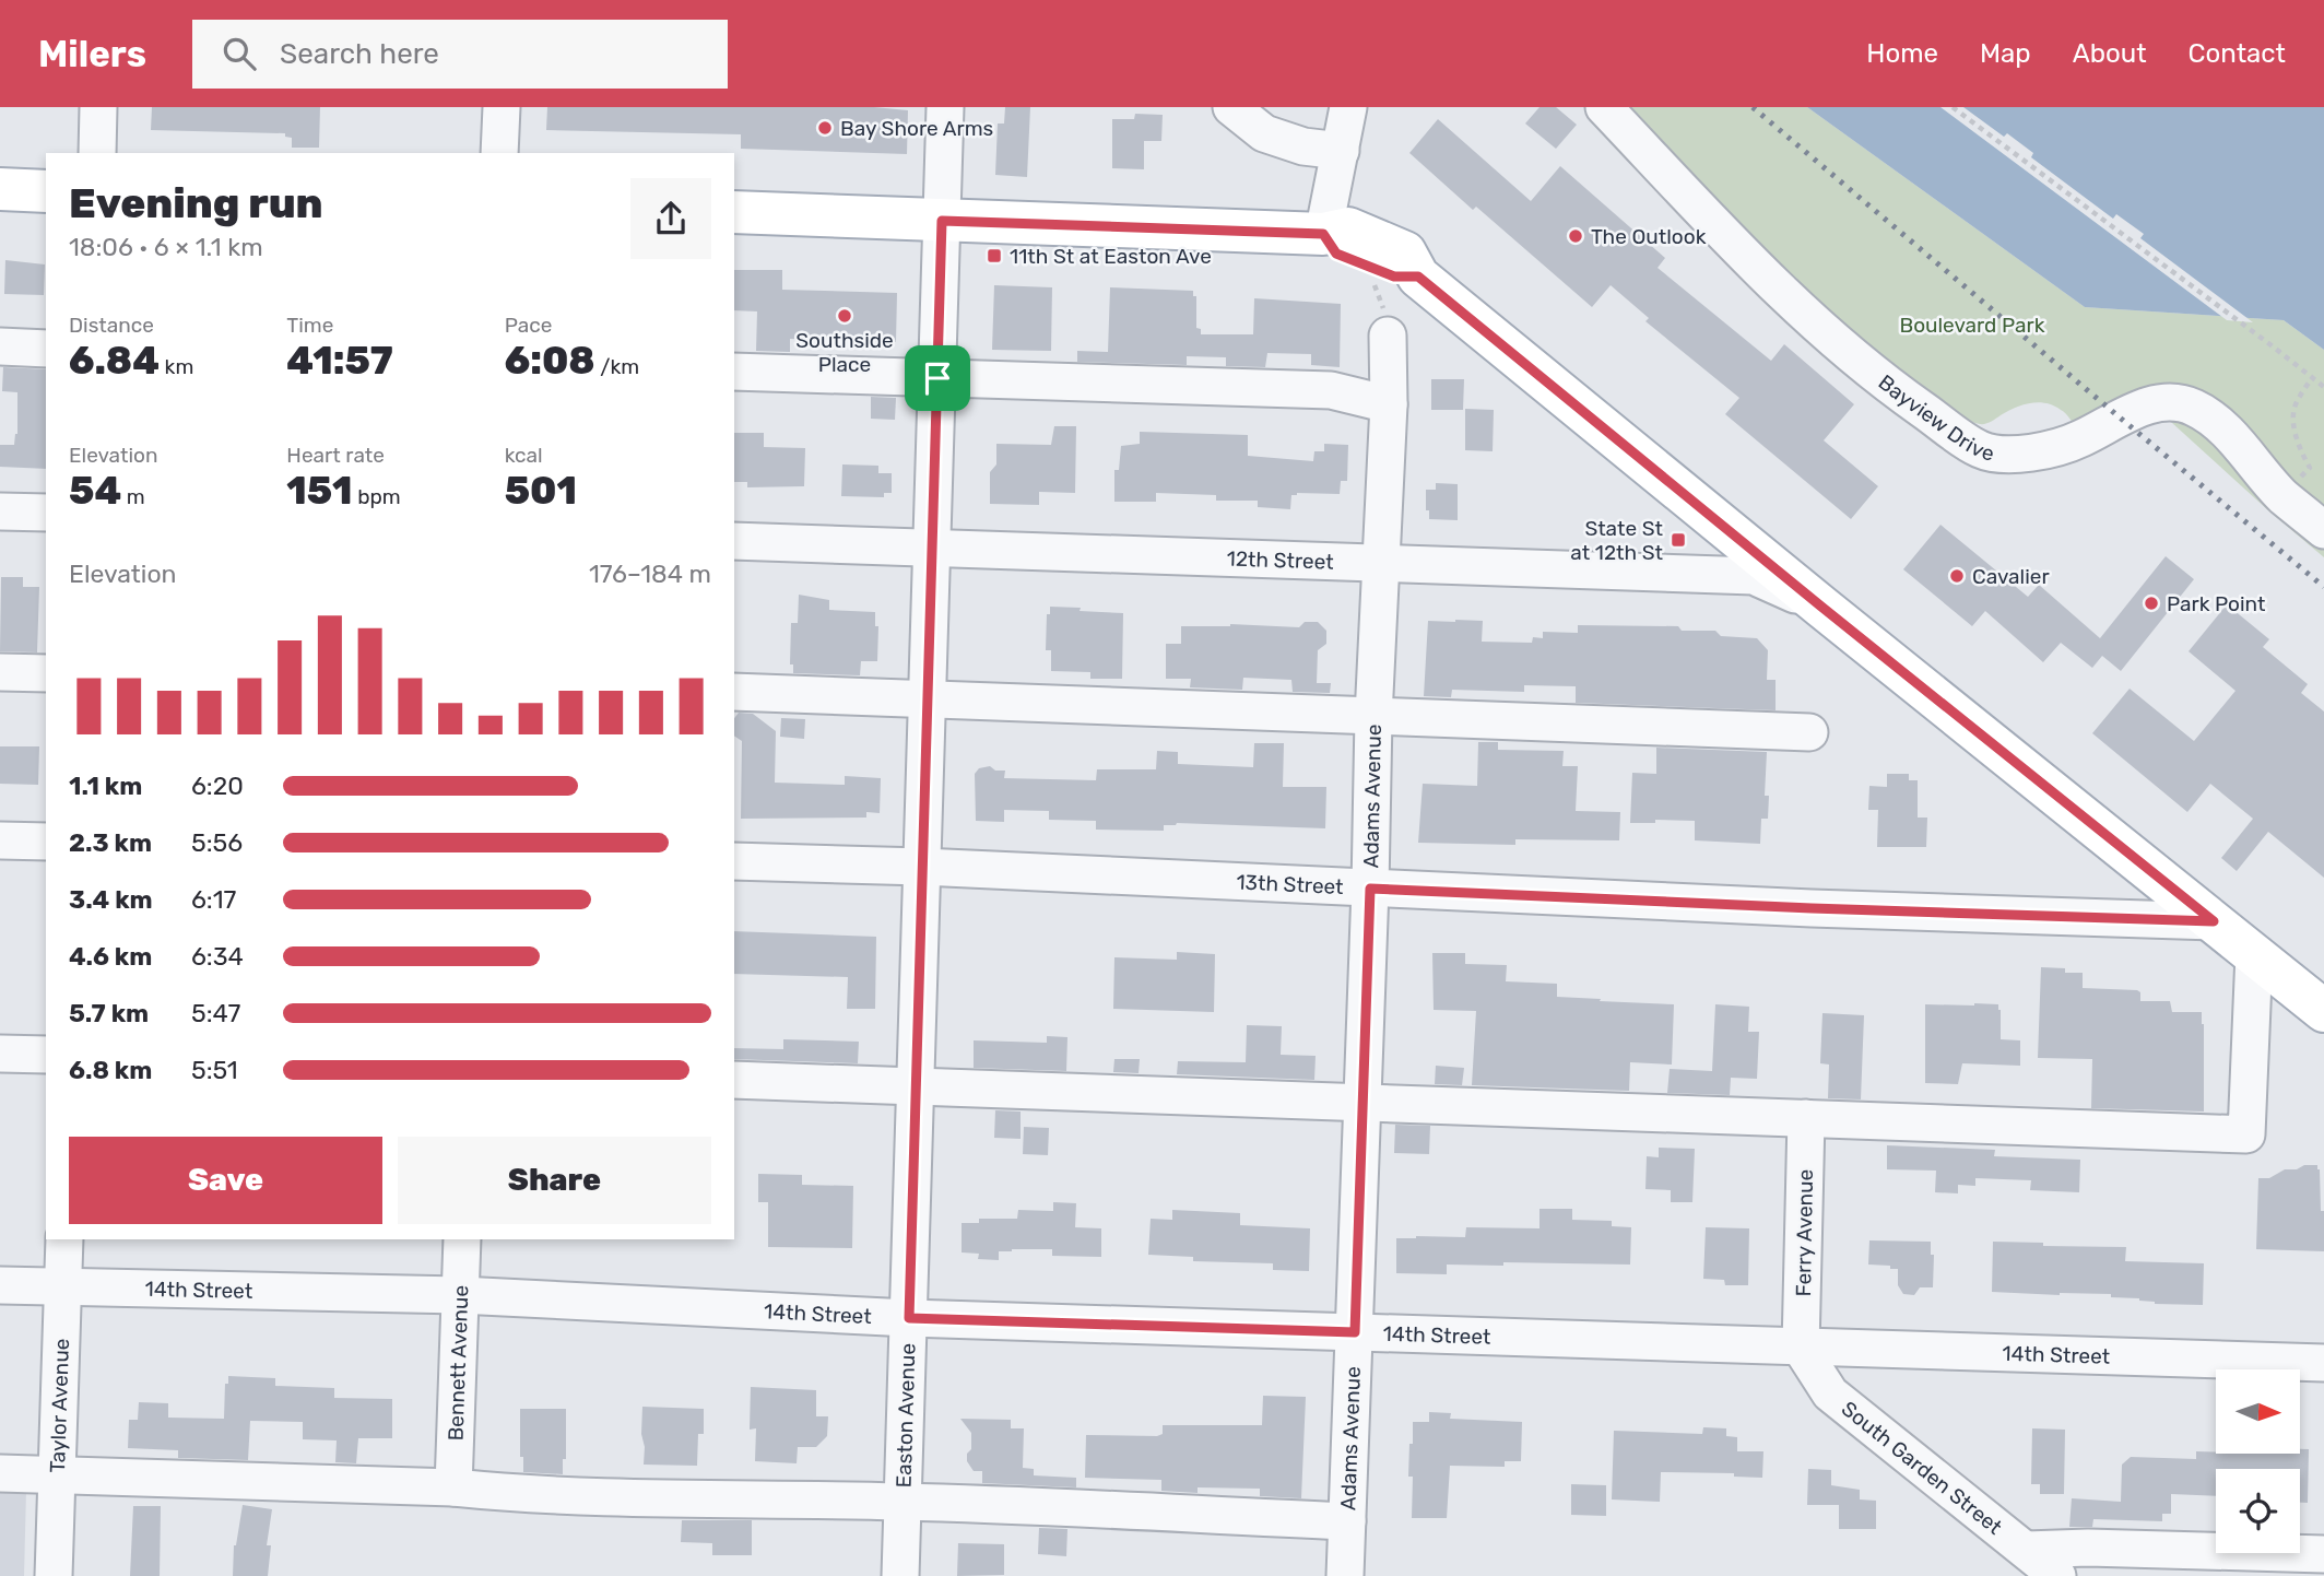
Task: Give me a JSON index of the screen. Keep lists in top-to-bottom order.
{
  "streets": {
    "street": [
      "Bayview Drive",
      "12th Street",
      "Adams Avenue",
      "13th Street",
      "Ferry Avenue",
      "14th Street",
      "Bennett Avenue",
      "Taylor Avenue",
      "Easton Avenue",
      "South Garden Street"
    ]
  },
  "crossings": [
    ["12th Street", "Adams Avenue"],
    ["12th Street", "Easton Avenue"],
    ["Adams Avenue", "13th Street"],
    ["Adams Avenue", "14th Street"],
    ["13th Street", "Easton Avenue"],
    ["Ferry Avenue", "14th Street"],
    ["Ferry Avenue", "South Garden Street"],
    ["14th Street", "Bennett Avenue"],
    ["14th Street", "Taylor Avenue"],
    ["14th Street", "Easton Avenue"],
    ["14th Street", "South Garden Street"]
  ],
  "parks": ["Boulevard Park"],
  "places": {
    "other": [
      "Bay Shore Arms",
      "The Outlook",
      "Southside Place",
      "Cavalier",
      "Park Point"
    ],
    "transit": ["11th St at Easton Ave", "State St at 12th St"]
  },
  "north": "right",
  "page": {
    "header": "Milers",
    "search": "Search here",
    "nav": [
      "Home",
      "Map",
      "About",
      "Contact"
    ],
    "heading": ["Evening run", "18:06 · 6 × 1.1 km"],
    "stats": [
      ["Distance", "6.84 km"],
      ["Time", "41:57"],
      ["Pace", "6:08 /km"],
      ["Elevation", "54 m"],
      ["Heart rate", "151 bpm"],
      ["kcal", "501"]
    ],
    "chart": ["Elevation", "176–184 m"],
    "list": [
      {
        "name": "1.1 km",
        "note": "6:20"
      },
      {
        "name": "2.3 km",
        "note": "5:56"
      },
      {
        "name": "3.4 km",
        "note": "6:17"
      },
      {
        "name": "4.6 km",
        "note": "6:34"
      },
      {
        "name": "5.7 km",
        "note": "5:47"
      },
      {
        "name": "6.8 km",
        "note": "5:51"
      }
    ],
    "buttons": ["Save", "Share"]
  }
}
